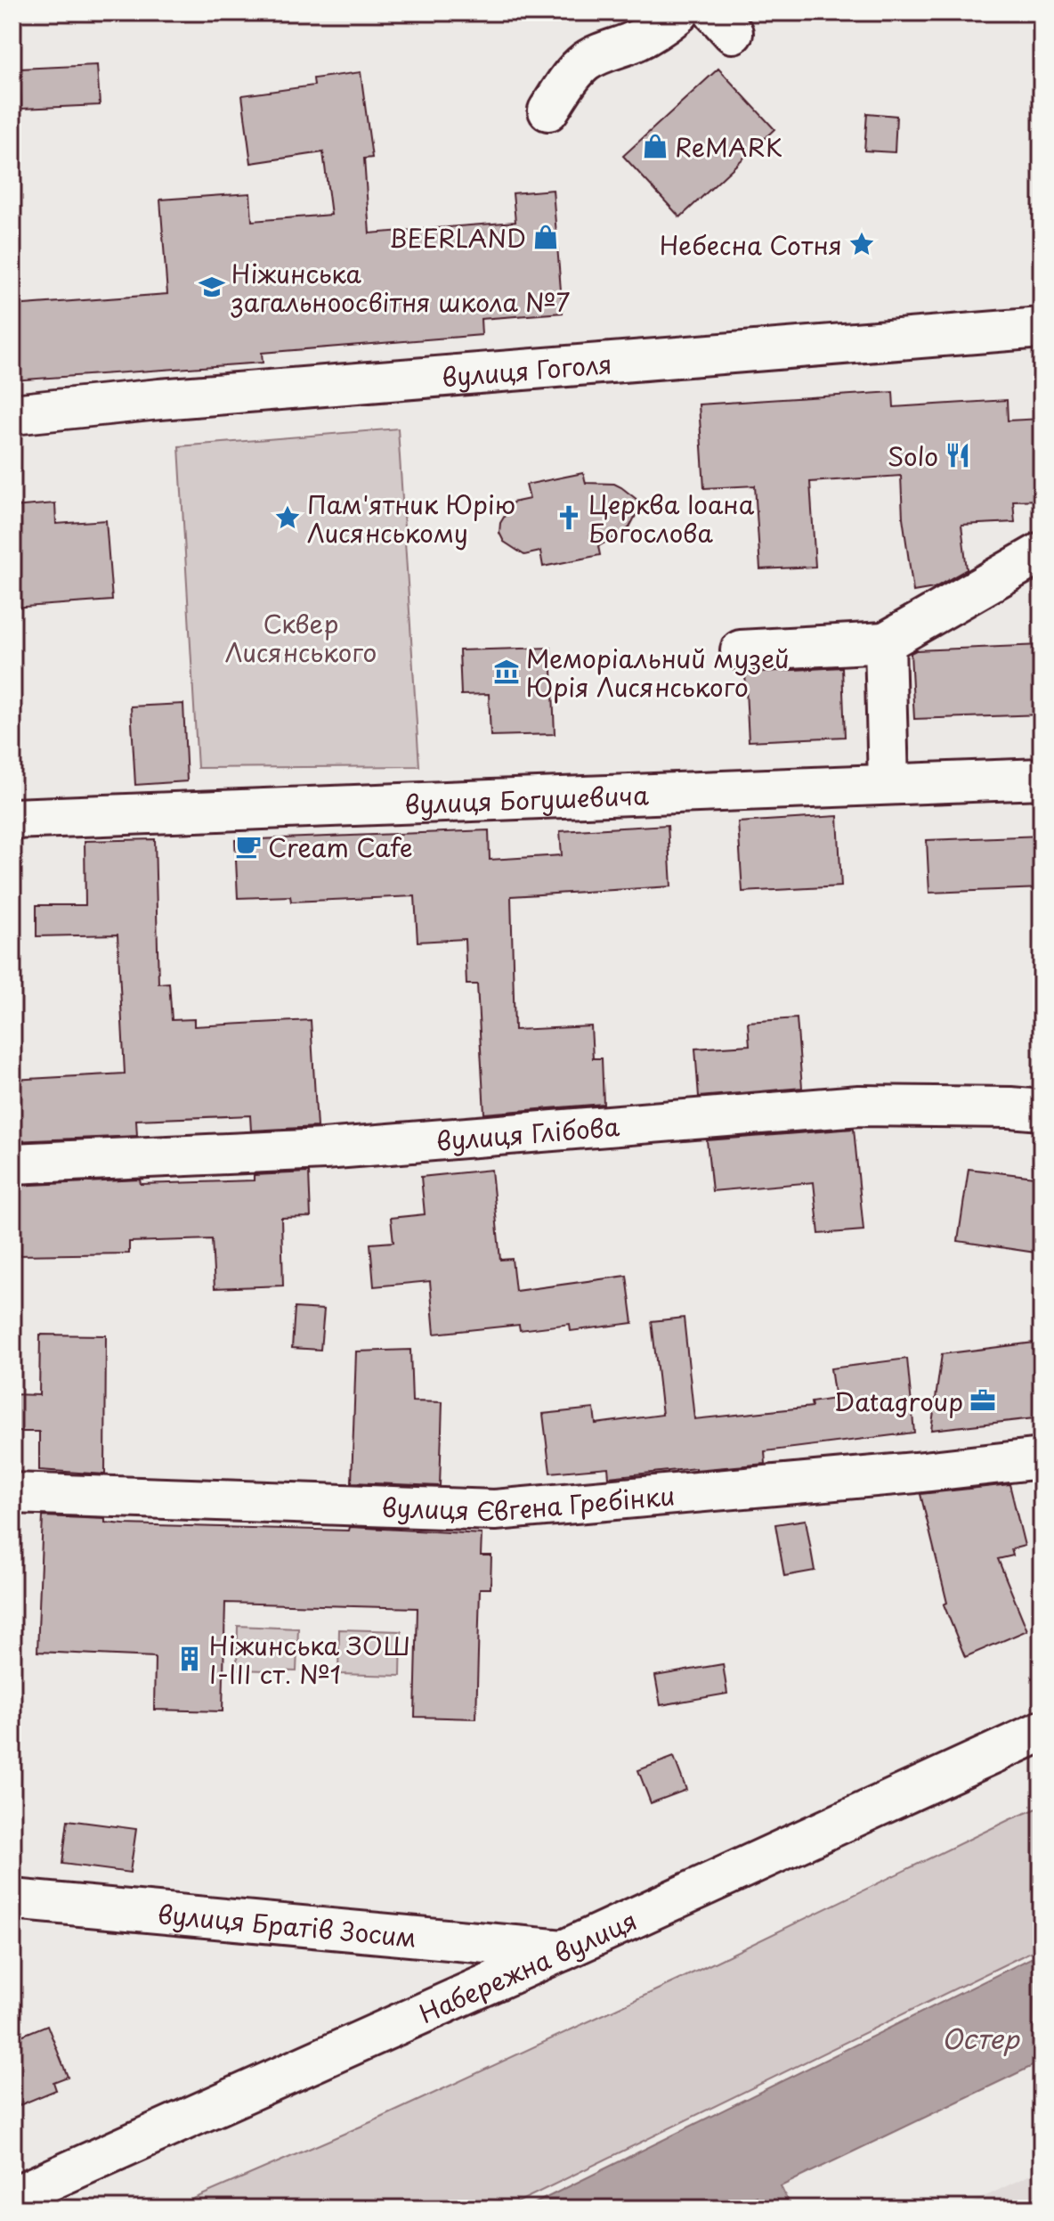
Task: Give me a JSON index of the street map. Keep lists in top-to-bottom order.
{
  "streets": {
    "street": [
      "вулиця Гоголя",
      "вулиця Богушевича",
      "вулиця Глібова",
      "вулиця Євгена Гребінки",
      "вулиця Братів Зосим",
      "Набережна вулиця"
    ]
  },
  "crossings": [
    ["вулиця Братів Зосим", "Набережна вулиця"]
  ],
  "water": ["Остер"],
  "parks": ["Сквер Лисянського"],
  "places": {
    "shop": ["ReMARK", "BEERLAND"],
    "place": ["Небесна Сотня", "Пам'ятник Юрію Лисянському"],
    "school or university": ["Ніжинська загальноосвітня школа №7"],
    "restaurant": ["Solo"],
    "church": ["Церква Іоана Богослова"],
    "museum": ["Меморіальний музей Юрія Лисянського"],
    "cafe": ["Cream Cafe"],
    "office": ["Datagroup"],
    "building": ["Ніжинська ЗОШ І-ІІІ ст. №1"]
  }
}
